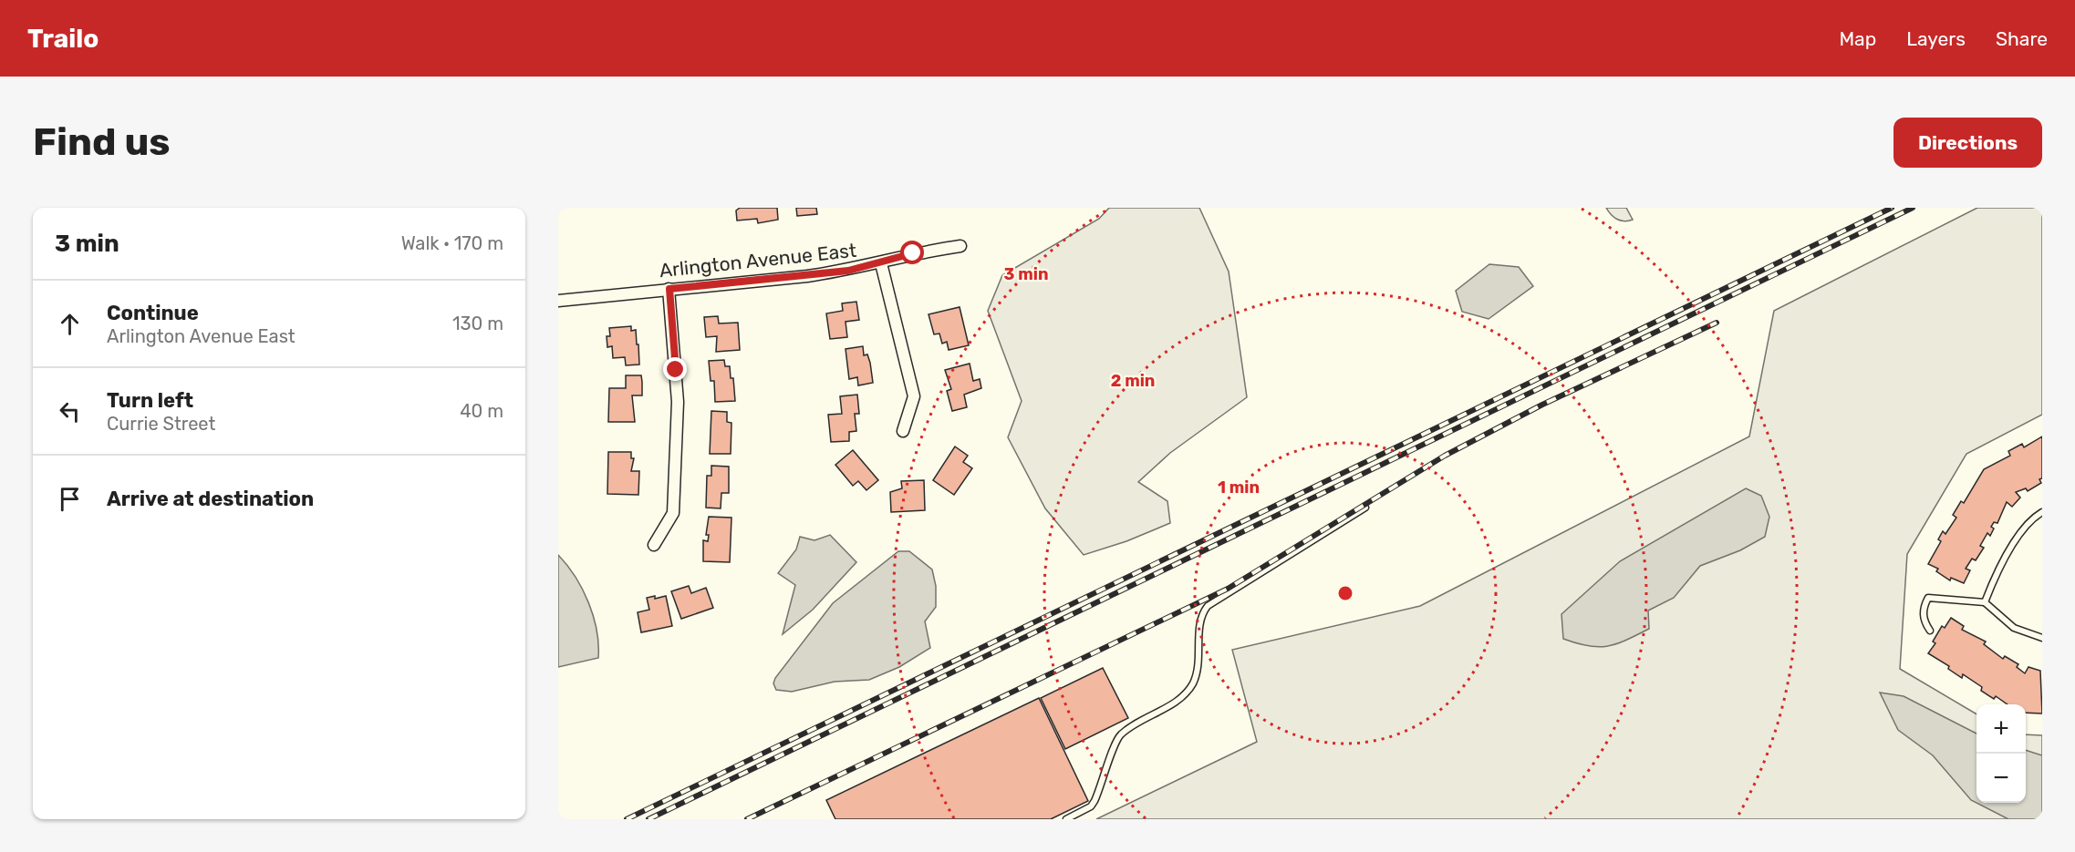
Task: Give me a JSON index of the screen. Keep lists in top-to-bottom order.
{
  "streets": {
    "street": ["Arlington Avenue East"]
  },
  "page": {
    "header": "Trailo",
    "nav": ["Map", "Layers", "Share"],
    "buttons": "Directions",
    "title": "Find us",
    "heading": ["3 min", "Walk · 170 m"],
    "list": [
      ["Continue", "Arlington Avenue East", "130 m"],
      ["Turn left", "Currie Street", "40 m"],
      "Arrive at destination"
    ],
    "map_buttons": ["+", "−"]
  },
  "rings": ["3 min", "2 min", "1 min"]
}
